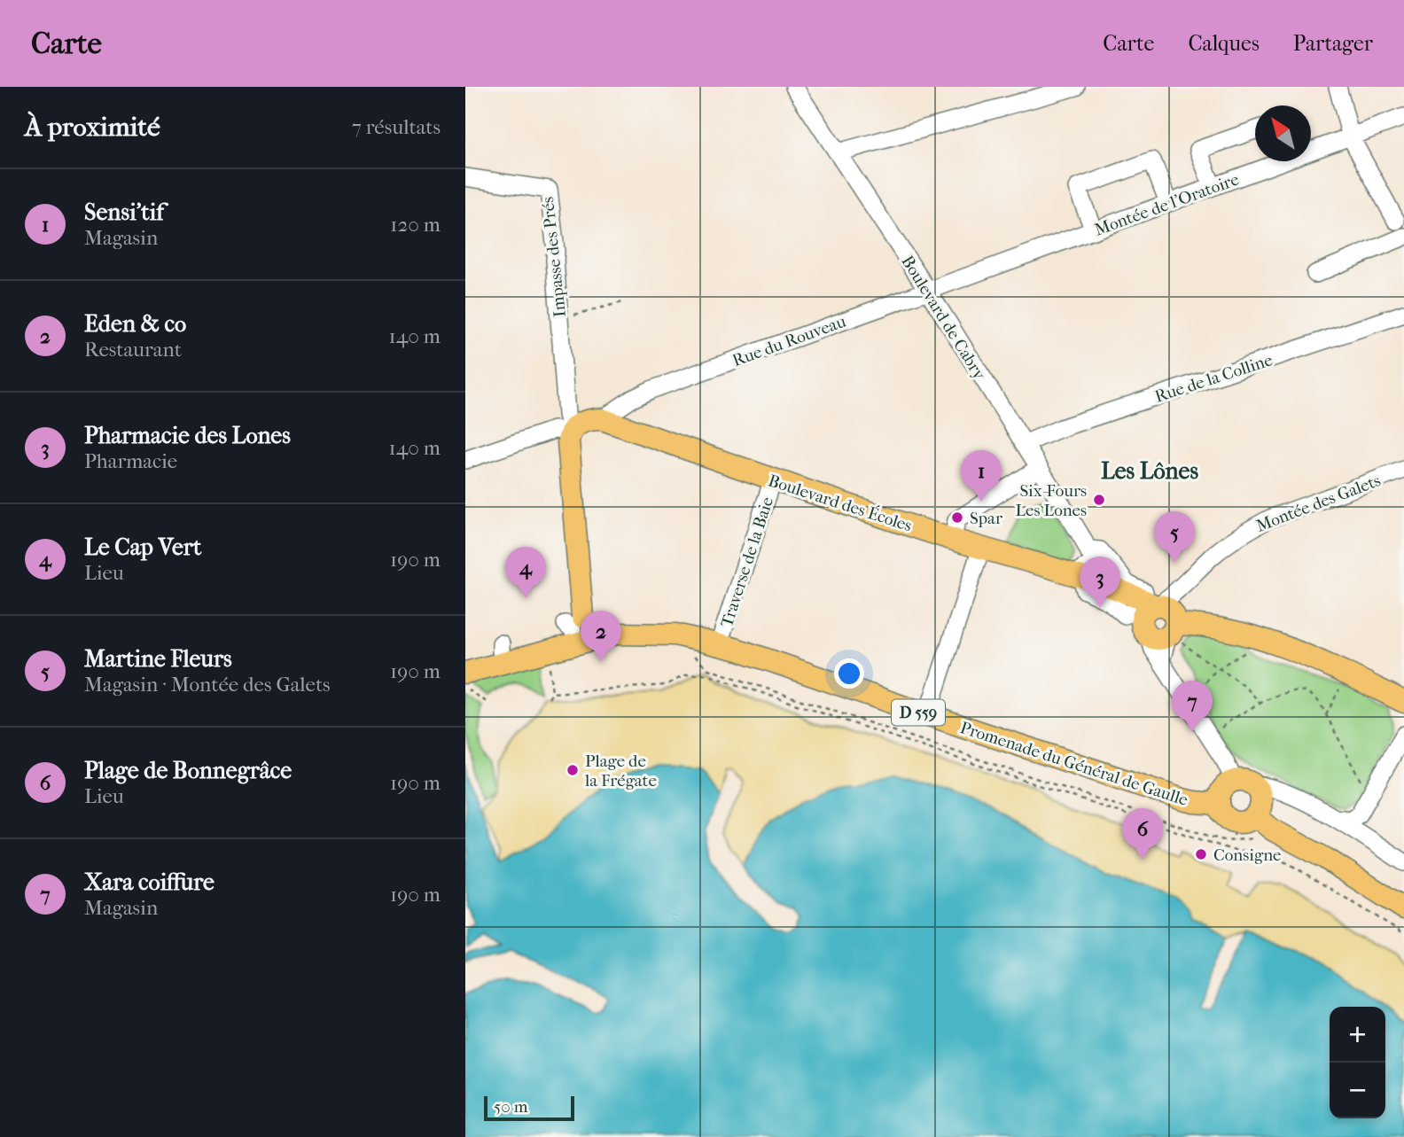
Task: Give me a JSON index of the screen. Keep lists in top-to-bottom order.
{
  "streets": {
    "main road": ["Boulevard des Écoles", "D 559", "Promenade du Général de Gaulle"],
    "street": [
      "Montée de l'Oratoire",
      "Impasse des Prés",
      "Boulevard de Cabry",
      "Rue du Rouveau",
      "Rue de la Colline",
      "Montée des Galets",
      "Traverse de la Baie"
    ]
  },
  "crossings": [
    ["Montée de l'Oratoire", "Boulevard de Cabry"],
    ["Montée de l'Oratoire", "Rue du Rouveau"],
    ["Impasse des Prés", "Rue du Rouveau"],
    ["Impasse des Prés", "Boulevard des Écoles"],
    ["Boulevard de Cabry", "Rue du Rouveau"],
    ["Boulevard de Cabry", "Rue de la Colline"],
    ["Boulevard de Cabry", "Boulevard des Écoles"],
    ["Rue du Rouveau", "Boulevard des Écoles"],
    ["Boulevard des Écoles", "Montée des Galets"],
    ["Boulevard des Écoles", "Traverse de la Baie"],
    ["Traverse de la Baie", "Promenade du Général de Gaulle"]
  ],
  "districts": ["Les Lônes"],
  "places": [
    "Six-Fours Les Lones",
    "Spar",
    "Plage de la Frégate",
    "Consigne"
  ],
  "scale_bar": "50 m",
  "north": "top left",
  "page": {
    "header": "Carte",
    "nav": ["Carte", "Calques", "Partager"],
    "heading": ["À proximité", "7 résultats"],
    "list": [
      {
        "mark": "1",
        "name": "Sensi'tif",
        "note": "Magasin",
        "value": "120 m"
      },
      {
        "mark": "2",
        "name": "Eden & co",
        "note": "Restaurant",
        "value": "140 m"
      },
      {
        "mark": "3",
        "name": "Pharmacie des Lones",
        "note": "Pharmacie",
        "value": "140 m"
      },
      {
        "mark": "4",
        "name": "Le Cap Vert",
        "note": "Lieu",
        "value": "190 m"
      },
      {
        "mark": "5",
        "name": "Martine Fleurs",
        "note": "Magasin · Montée des Galets",
        "value": "190 m"
      },
      {
        "mark": "6",
        "name": "Plage de Bonnegrâce",
        "note": "Lieu",
        "value": "190 m"
      },
      {
        "mark": "7",
        "name": "Xara coiffure",
        "note": "Magasin",
        "value": "190 m"
      }
    ],
    "pins": [
      "1",
      "5",
      "4",
      "3",
      "2",
      "7",
      "6"
    ],
    "map_buttons": ["+", "−"],
    "scale": "50 m"
  }
}
